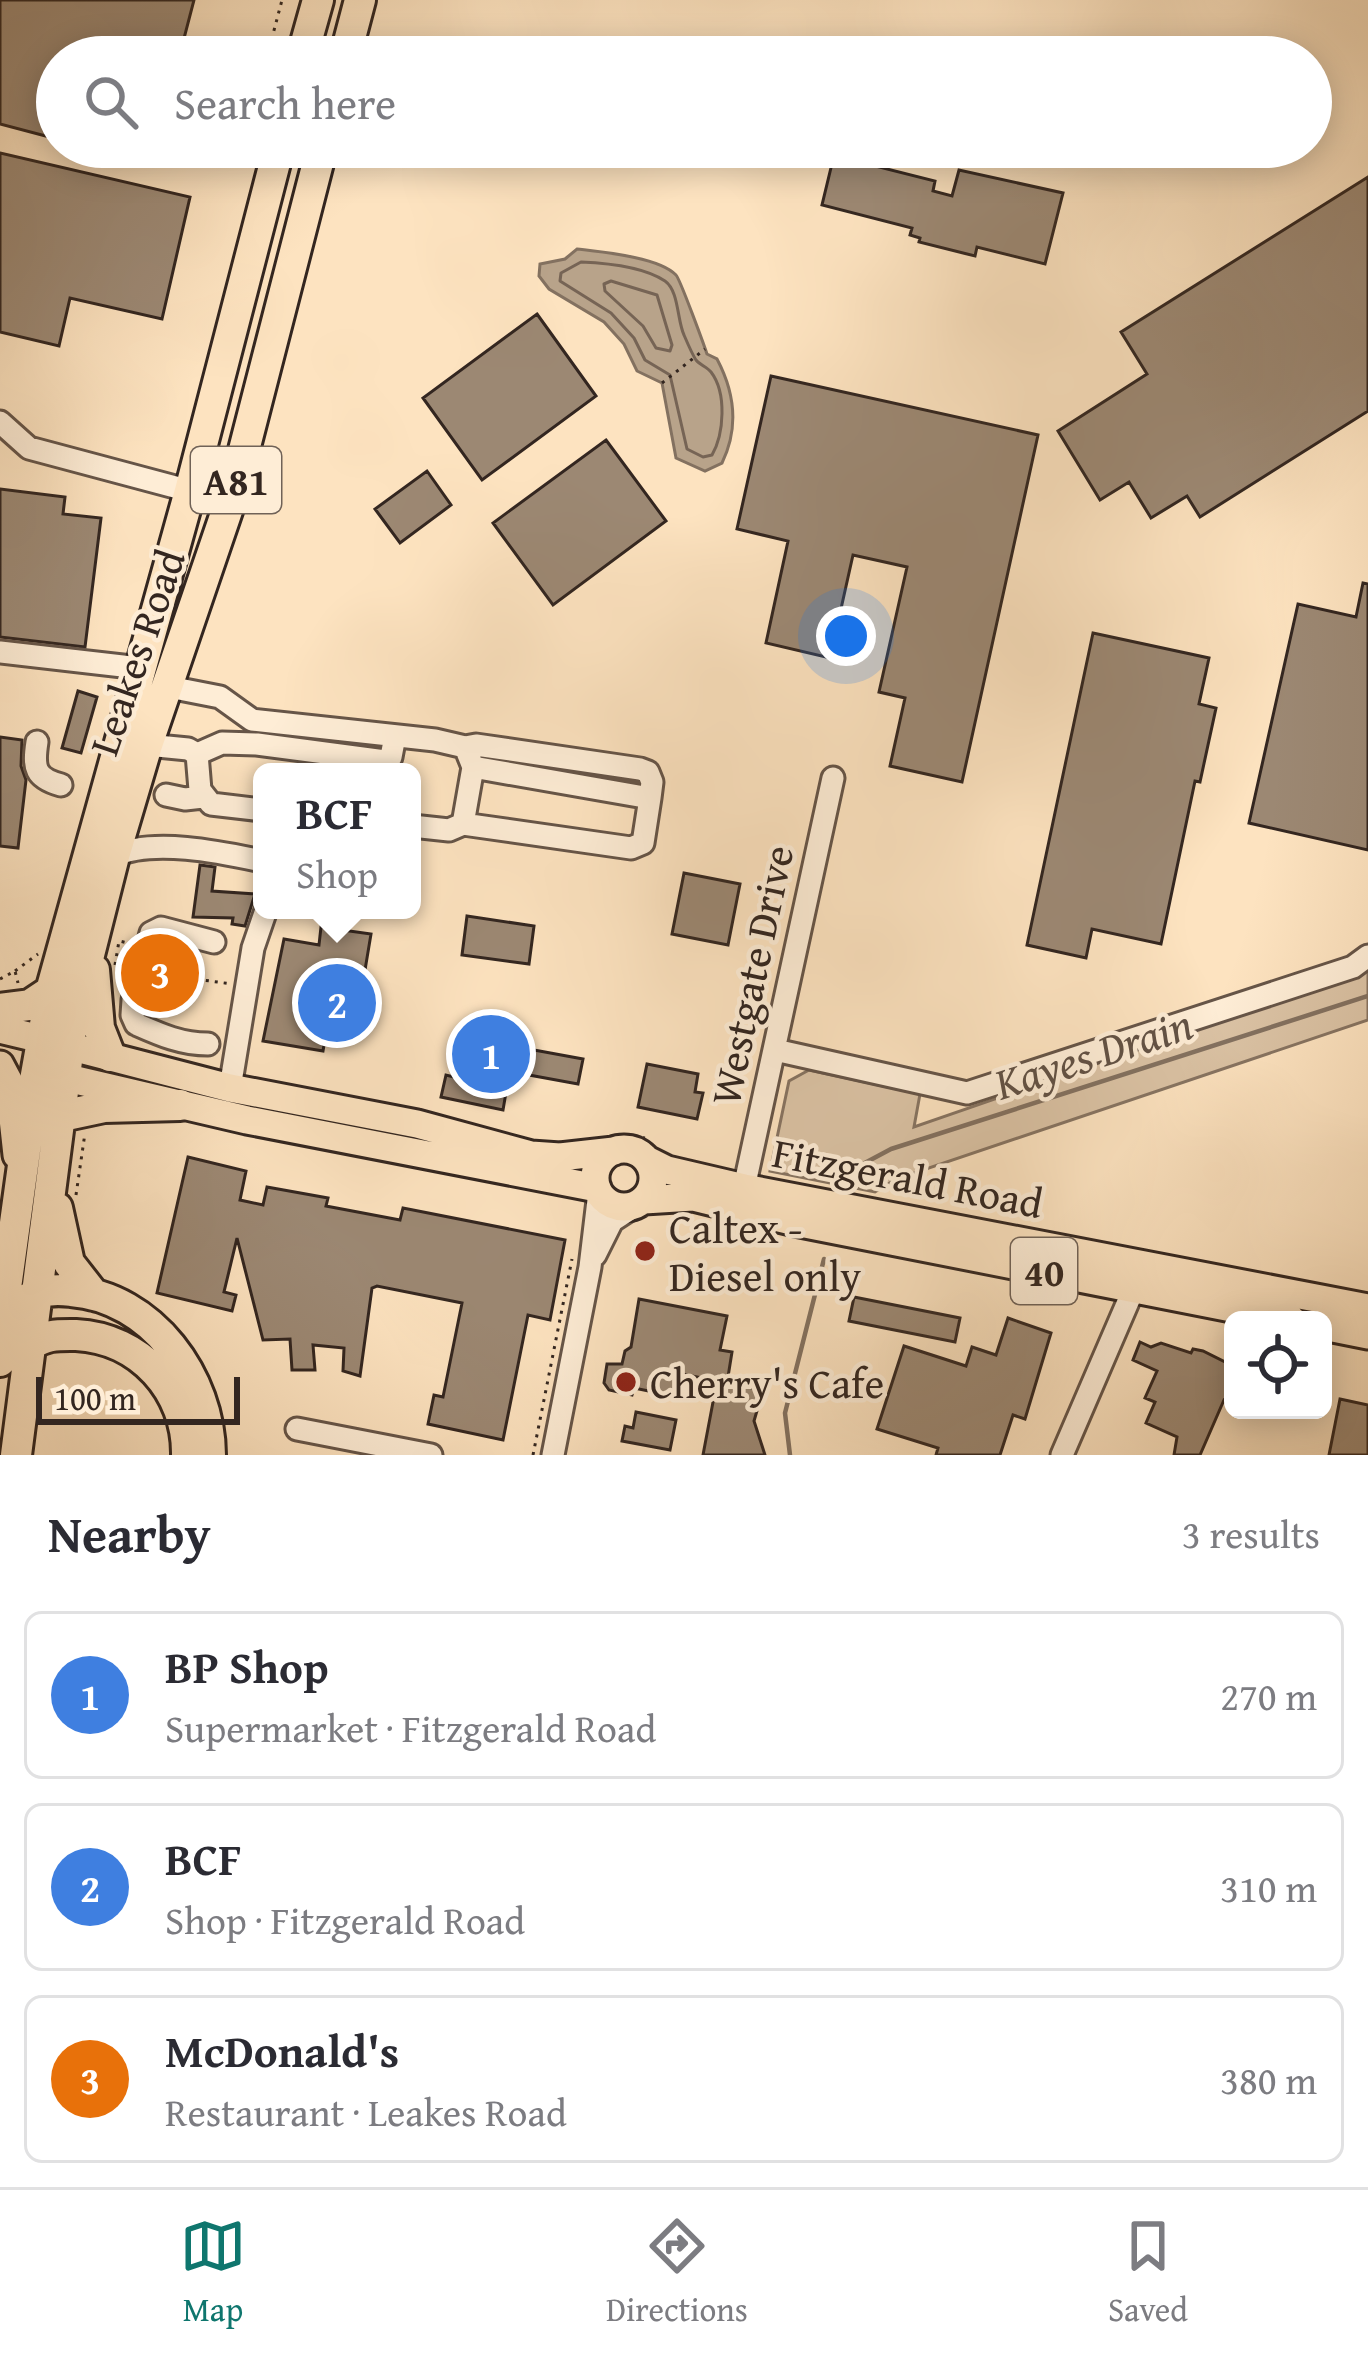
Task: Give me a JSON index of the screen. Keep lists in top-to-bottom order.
{
  "streets": {
    "highway": ["A81", "Leakes Road"],
    "main road": ["Fitzgerald Road", "40"],
    "street": ["Westgate Drive"]
  },
  "crossings": [
    ["Leakes Road", "40"],
    ["Westgate Drive", "Fitzgerald Road"],
    ["Fitzgerald Road", "40"]
  ],
  "water": ["Kayes Drain"],
  "places": ["Caltex - Diesel only", "Cherry's Cafe"],
  "scale_bar": "100 m",
  "page": {
    "search": "Search here",
    "popup": ["BCF", "Shop"],
    "pins": ["3", "2", "1"],
    "scale": "100 m",
    "heading": ["Nearby", "3 results"],
    "list": [
      {
        "mark": "1",
        "name": "BP Shop",
        "note": "Supermarket · Fitzgerald Road",
        "value": "270 m"
      },
      {
        "mark": "2",
        "name": "BCF",
        "note": "Shop · Fitzgerald Road",
        "value": "310 m"
      },
      {
        "mark": "3",
        "name": "McDonald's",
        "note": "Restaurant · Leakes Road",
        "value": "380 m"
      }
    ],
    "nav": ["Map", "Directions", "Saved"]
  }
}
